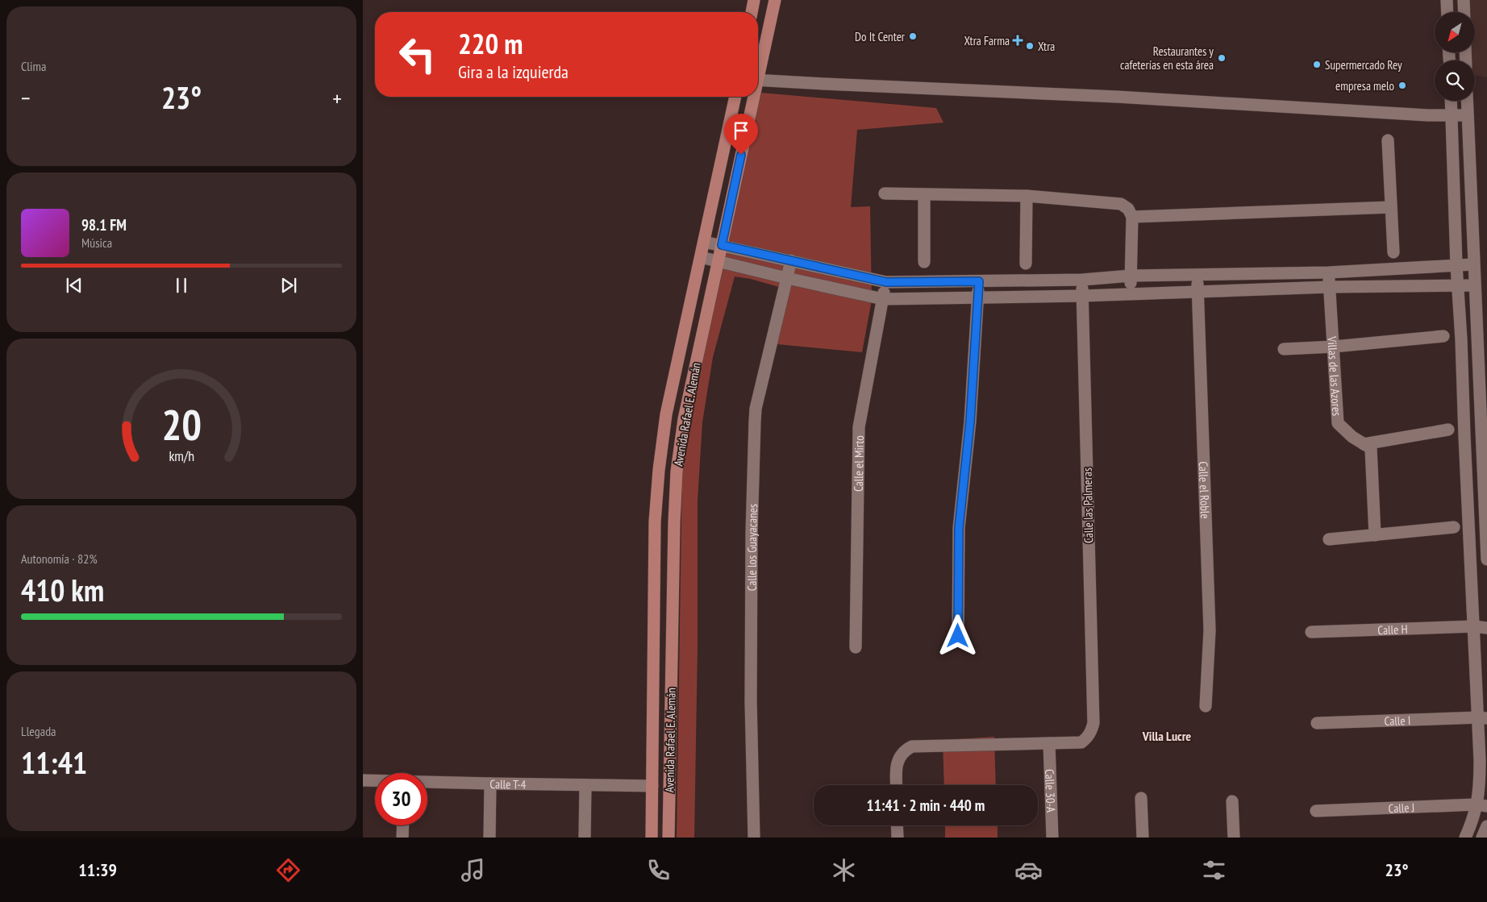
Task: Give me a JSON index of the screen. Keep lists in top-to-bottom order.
{
  "streets": {
    "main road": ["Avenida Rafael E. Alemán"],
    "street": [
      "Villas de las Azores",
      "Calle el Mirto",
      "Calle el Roble",
      "Calle las Palmeras",
      "Calle los Guayacanes",
      "Calle H",
      "Calle I",
      "Calle T-4",
      "Calle 30-A",
      "Calle J"
    ]
  },
  "crossings": [
    ["Avenida Rafael E. Alemán", "Calle T-4"],
    ["Calle las Palmeras", "Calle 30-A"]
  ],
  "districts": ["Villa Lucre"],
  "places": {
    "other": [
      "Do It Center",
      "Xtra",
      "Restaurantes y cafeterías en esta área",
      "Supermercado Rey",
      "empresa melo"
    ],
    "health": ["Xtra Farma"]
  },
  "north": "bottom left",
  "page": {
    "tile": [
      "Clima",
      ["Autonomía · 82%", "410 km"],
      ["Llegada", "11:41"]
    ],
    "turn": ["220 m", "Gira a la izquierda"],
    "heat": ["−", "23°", "+"],
    "song": ["98.1 FM", "Música"],
    "limit": "30",
    "trip": "11:41 · 2 min · 440 m",
    "tabs": ["11:39", "23°"],
    "gauge": ["20", "km/h"]
  }
}
